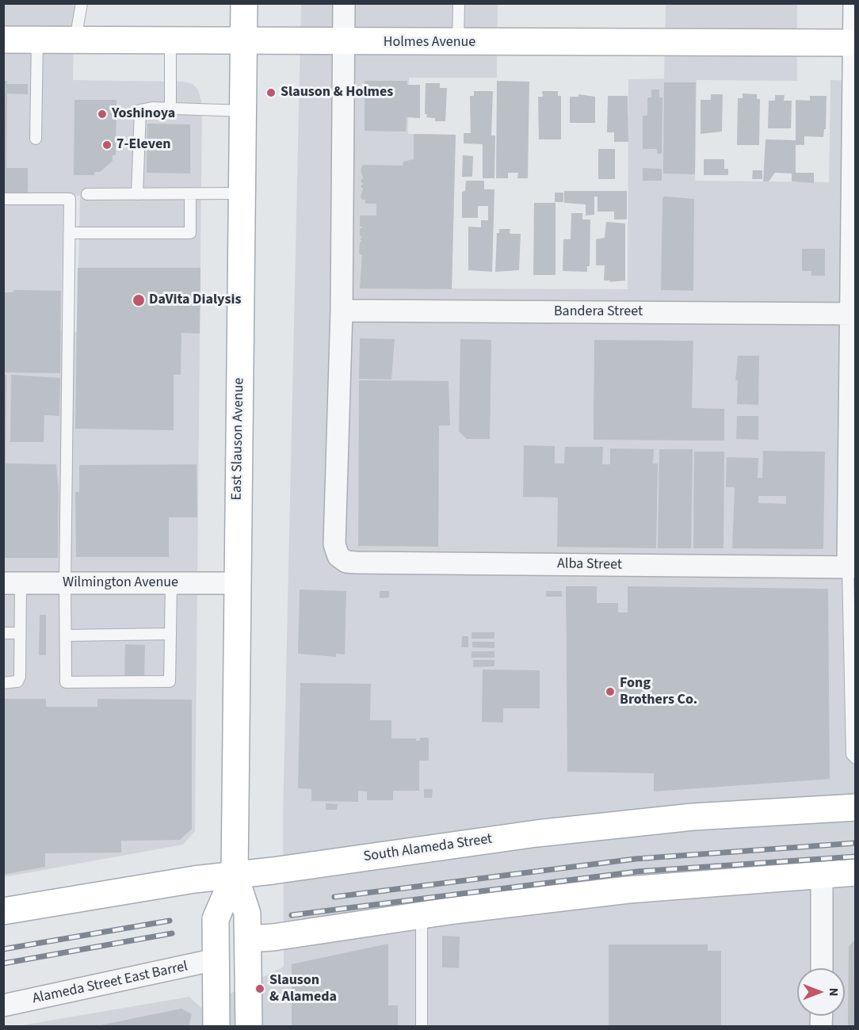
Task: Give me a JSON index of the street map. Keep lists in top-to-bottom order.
{
  "streets": {
    "main road": ["Holmes Avenue", "East Slauson Avenue", "South Alameda Street"],
    "street": [
      "Bandera Street",
      "Alba Street",
      "Wilmington Avenue",
      "Alameda Street East Barrel"
    ]
  },
  "crossings": [
    ["Holmes Avenue", "East Slauson Avenue"],
    ["Bandera Street", "Alba Street"],
    ["East Slauson Avenue", "Wilmington Avenue"],
    ["East Slauson Avenue", "South Alameda Street"],
    ["East Slauson Avenue", "Alameda Street East Barrel"]
  ],
  "places": [
    "Slauson & Holmes",
    "Yoshinoya",
    "7-Eleven",
    "DaVita Dialysis",
    "Fong Brothers Co.",
    "Slauson & Alameda"
  ],
  "north": "right"
}
